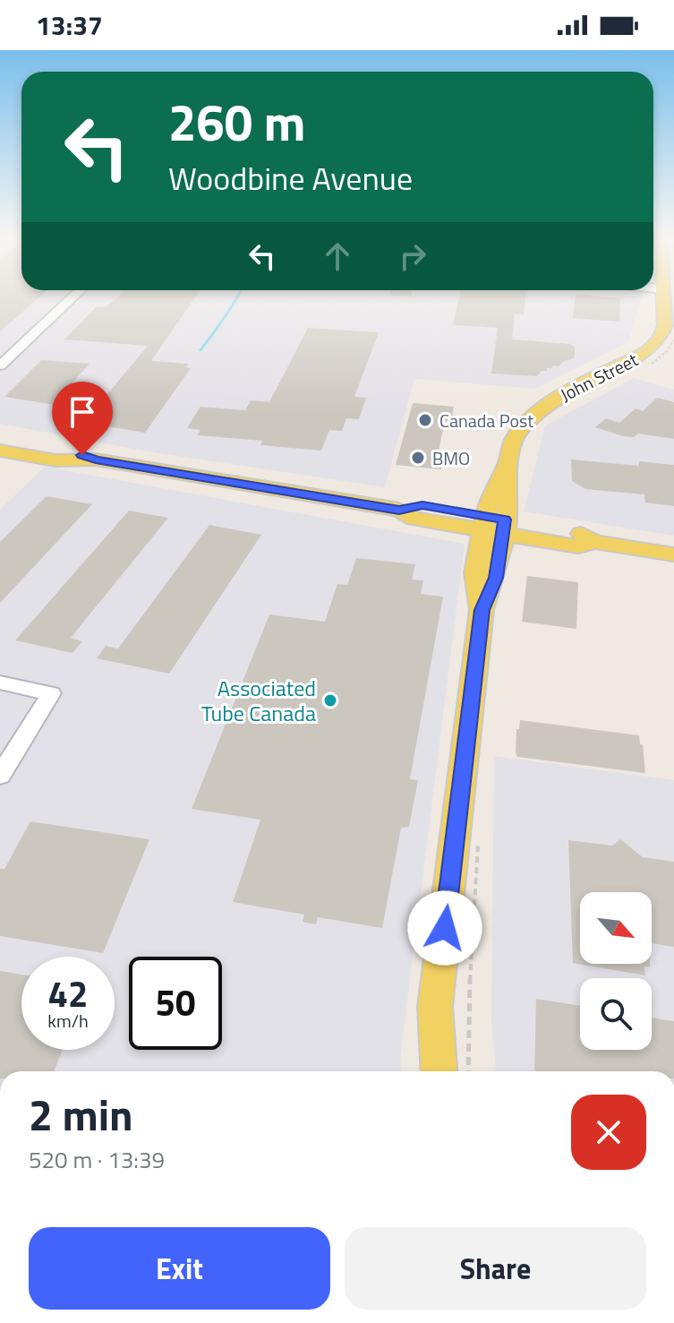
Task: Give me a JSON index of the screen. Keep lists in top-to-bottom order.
{
  "streets": {
    "main road": ["John Street"]
  },
  "places": ["Canada Post", "BMO", "Associated Tube Canada"],
  "north": "bottom right",
  "page": {
    "status": "13:37",
    "turn": ["260 m", "Woodbine Avenue"],
    "speed": "42 km/h",
    "limit": "50",
    "heading": ["2 min", "520 m · 13:39"],
    "buttons": ["Exit", "Share"]
  }
}
